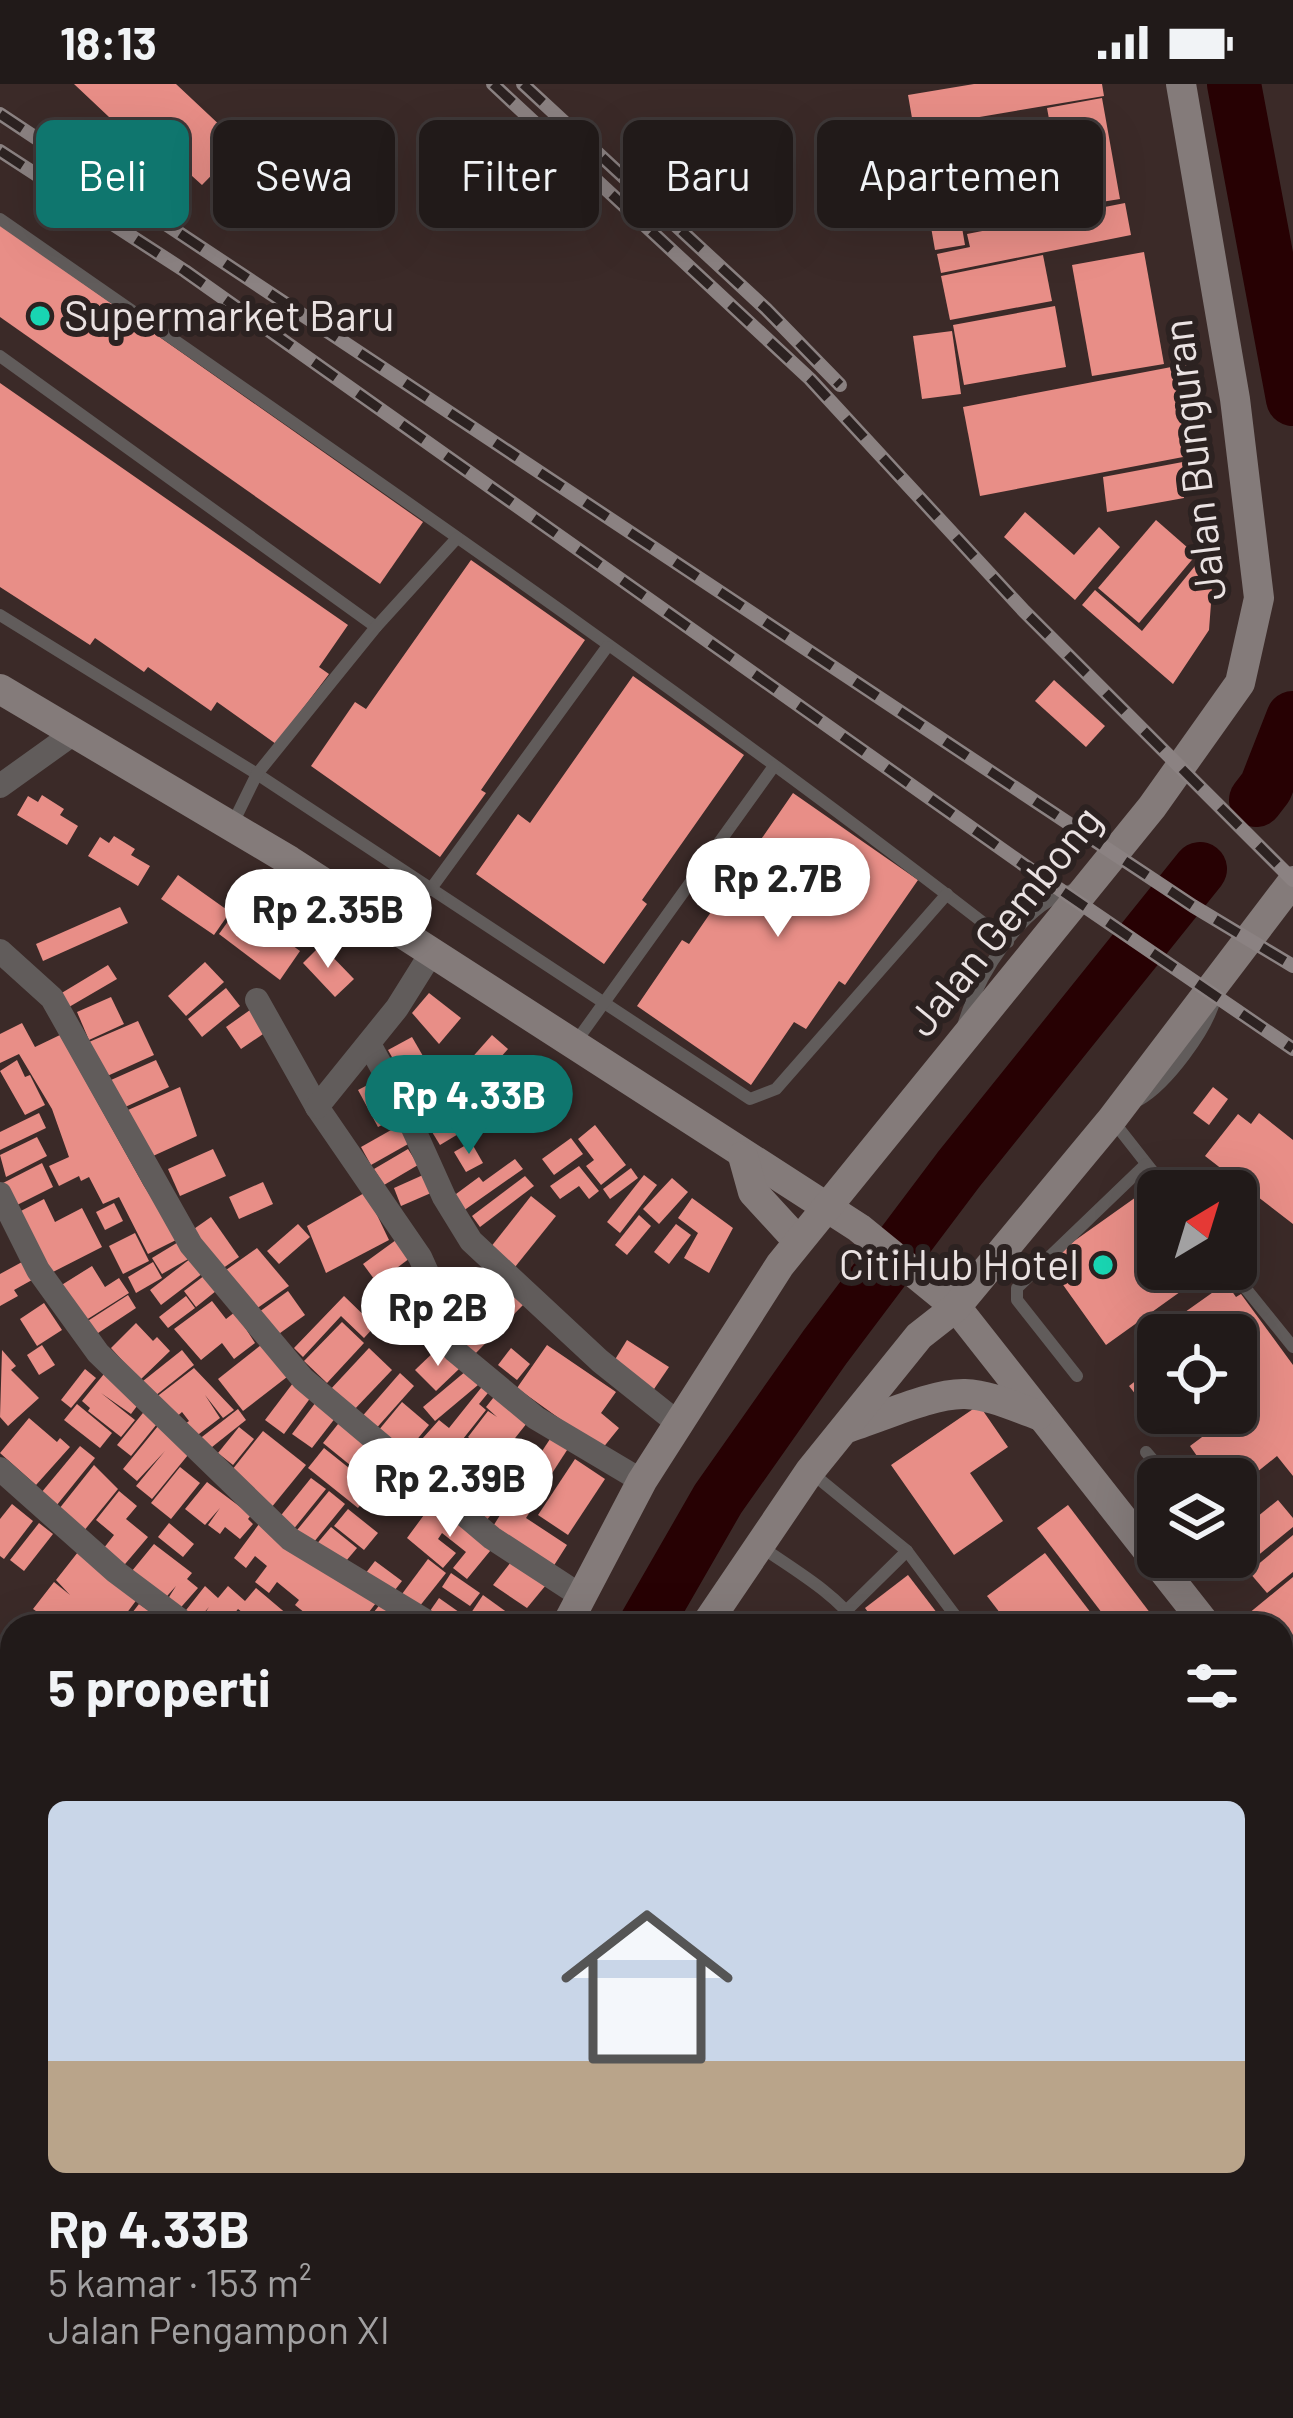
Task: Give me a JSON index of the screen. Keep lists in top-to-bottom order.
{
  "streets": {
    "main road": ["Jalan Bunguran", "Jalan Gembong"]
  },
  "crossings": [
    ["Jalan Bunguran", "Jalan Gembong"]
  ],
  "places": ["Supermarket Baru", "CitiHub Hotel"],
  "north": "top right",
  "page": {
    "status": "18:13",
    "chip": [
      "Beli",
      "Sewa",
      "Filter",
      "Baru",
      "Apartemen"
    ],
    "price": [
      "Rp 2.7B",
      "Rp 2.35B",
      "Rp 4.33B",
      "Rp 2B",
      "Rp 2.39B"
    ],
    "heading": "5 properti",
    "list": [
      {
        "name": "Rp 4.33B",
        "note": "5 kamar · 153 m² · Jalan Pengampon XI"
      }
    ]
  }
}
